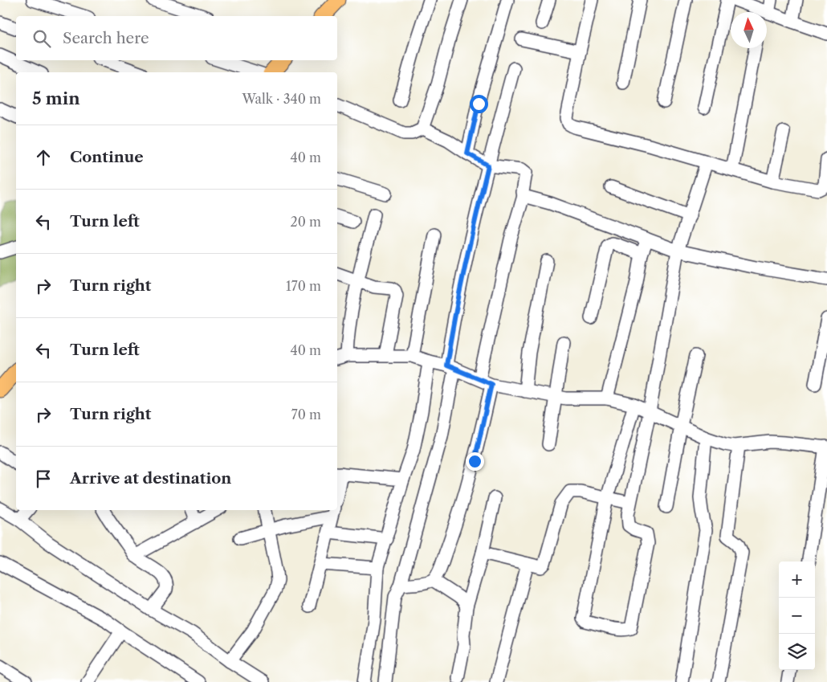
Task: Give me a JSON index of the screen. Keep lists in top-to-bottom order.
{
  "north": "top",
  "page": {
    "search": "Search here",
    "heading": ["5 min", "Walk · 340 m"],
    "list": [
      ["Continue", "40 m"],
      ["Turn left", "20 m"],
      ["Turn right", "170 m"],
      ["Turn left", "40 m"],
      ["Turn right", "70 m"],
      "Arrive at destination"
    ],
    "map_buttons": ["+", "−"]
  }
}
